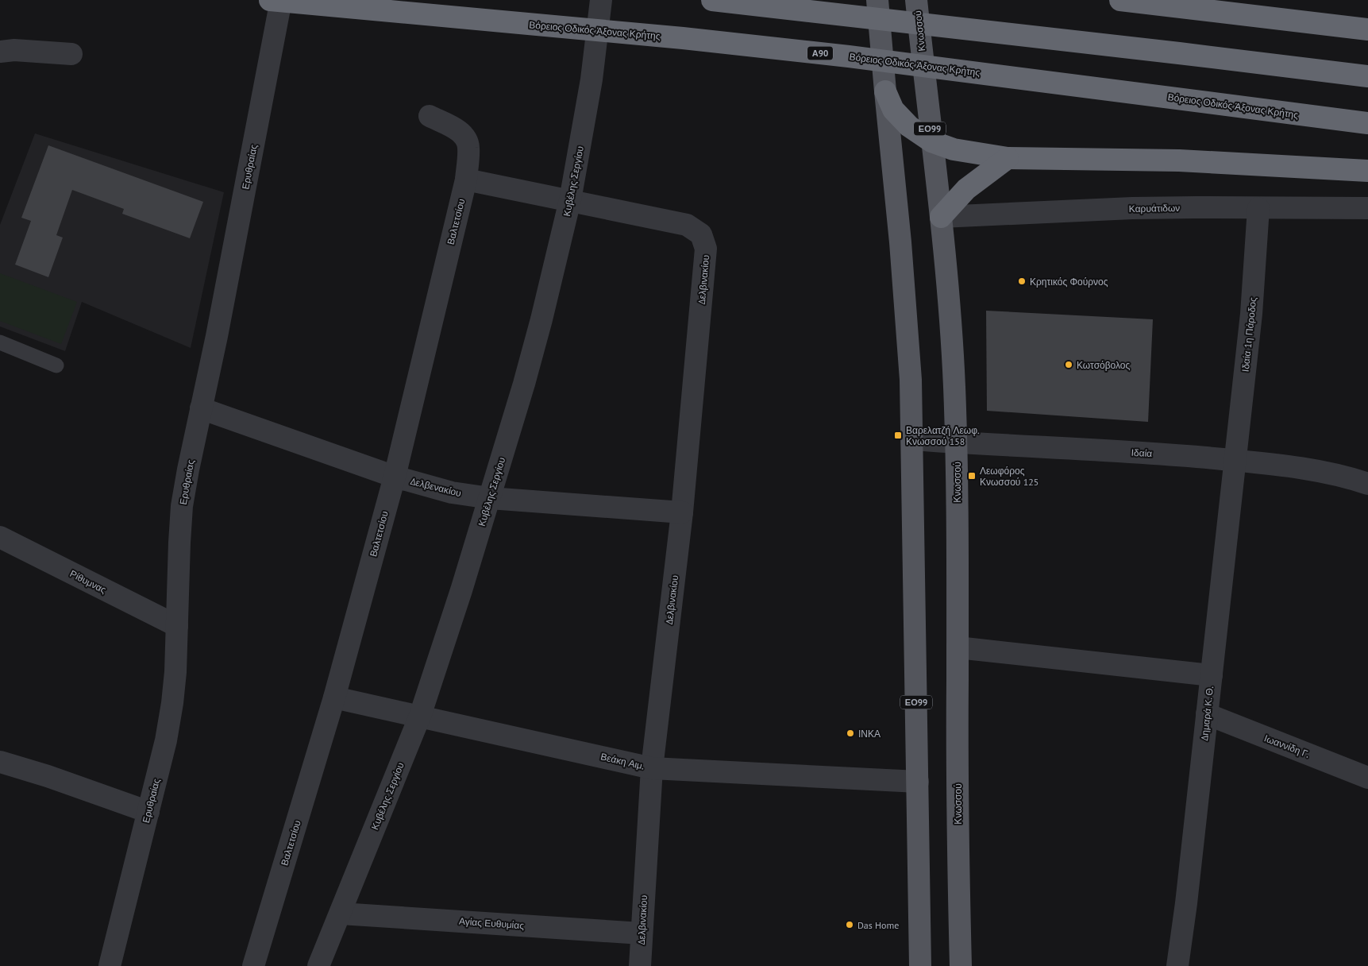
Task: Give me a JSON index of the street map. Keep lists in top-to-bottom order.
{
  "streets": {
    "highway": ["Βόρειος Οδικός Άξονας Κρήτης", "Α90"],
    "main road": ["Κνωσσού", "ΕΟ99"],
    "street": [
      "Ερυθραίας",
      "Κυβέλης Σεργίου",
      "Καρυάτιδων",
      "Βαλτετσίου",
      "Δελβινακίου",
      "Ιδαία 1η Πάροδος",
      "Ιδαία",
      "Δελβενακίου",
      "Ρίθυμνας",
      "Δημαρά Κ. Θ.",
      "Ιωαννίδη Γ.",
      "Βεάκη Αιμ.",
      "Αγίας Ευθυμίας"
    ]
  },
  "crossings": [
    ["Κνωσσού", "Καρυάτιδων"],
    ["Κνωσσού", "Ιδαία"],
    ["ΕΟ99", "Ιδαία"],
    ["ΕΟ99", "Βεάκη Αιμ."],
    ["Ερυθραίας", "Δελβενακίου"],
    ["Ερυθραίας", "Ρίθυμνας"],
    ["Κυβέλης Σεργίου", "Δελβινακίου"],
    ["Κυβέλης Σεργίου", "Δελβενακίου"],
    ["Κυβέλης Σεργίου", "Βεάκη Αιμ."],
    ["Κυβέλης Σεργίου", "Αγίας Ευθυμίας"],
    ["Καρυάτιδων", "Ιδαία 1η Πάροδος"],
    ["Βαλτετσίου", "Δελβενακίου"],
    ["Βαλτετσίου", "Βεάκη Αιμ."],
    ["Δελβινακίου", "Δελβενακίου"],
    ["Δελβινακίου", "Βεάκη Αιμ."],
    ["Δελβινακίου", "Αγίας Ευθυμίας"],
    ["Ιδαία 1η Πάροδος", "Ιδαία"],
    ["Ιδαία 1η Πάροδος", "Δημαρά Κ. Θ."],
    ["Ιδαία", "Δημαρά Κ. Θ."],
    ["Δημαρά Κ. Θ.", "Ιωαννίδη Γ."]
  ],
  "places": {
    "other": [
      "Κρητικός Φούρνος",
      "Κωτσόβολος",
      "ΙΝΚΑ",
      "Das Home"
    ],
    "transit": ["Βαρελατζή Λεωφ. Κνωσσού 158", "Λεωφόρος Κνωσσού 125"]
  }
}
